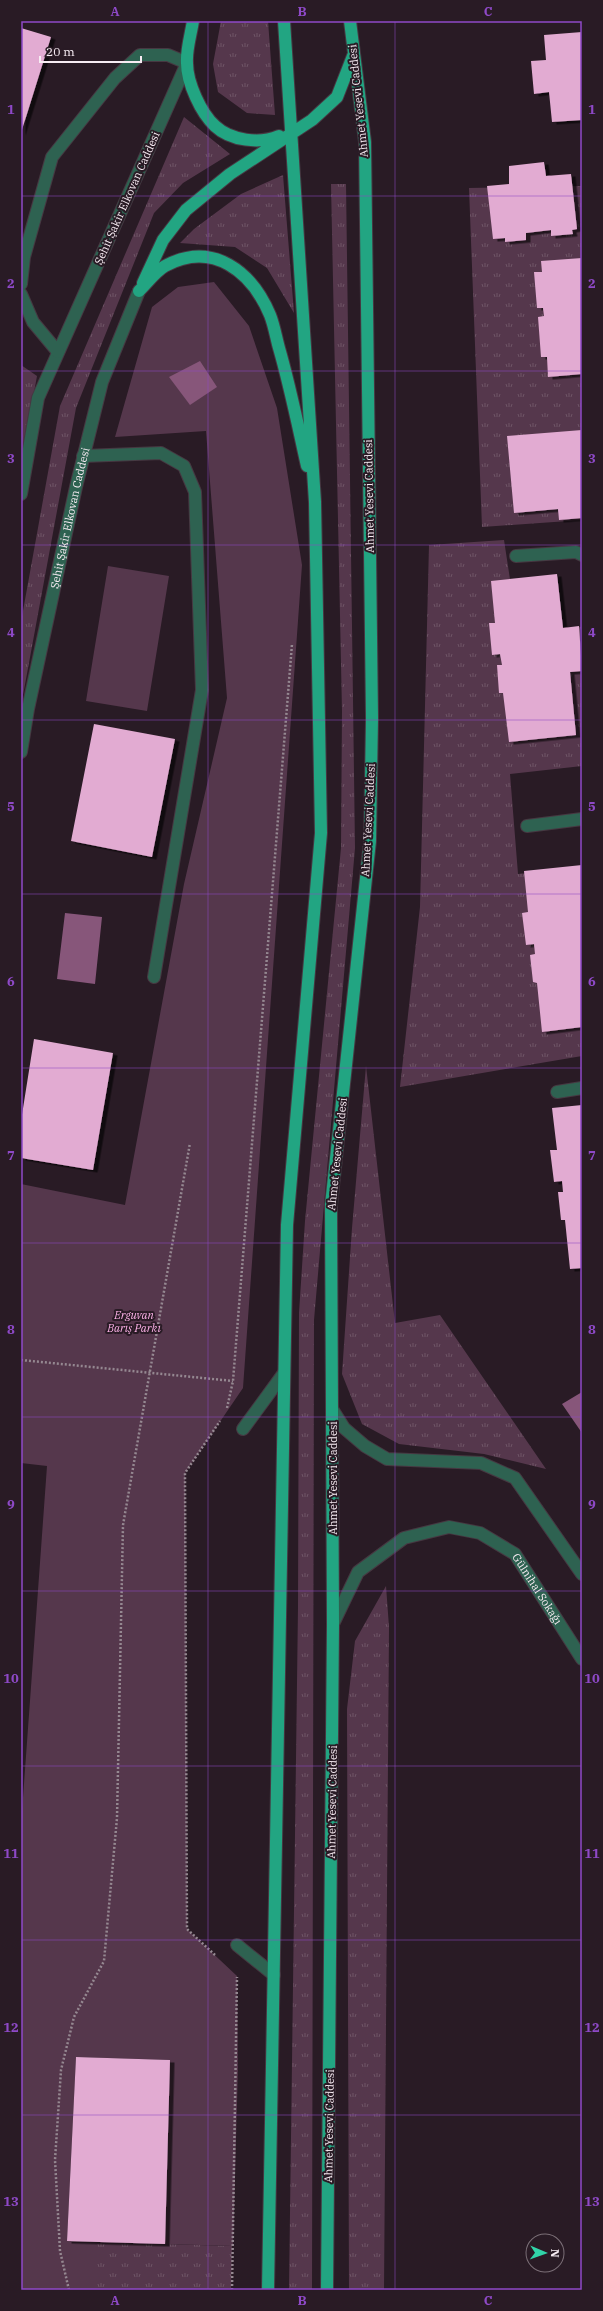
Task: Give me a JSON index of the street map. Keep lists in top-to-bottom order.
{
  "streets": {
    "main road": ["Ahmet Yesevi Caddesi"],
    "street": ["Şehit Şakir Elkovan Caddesi", "Gülnihal Sokağı"]
  },
  "crossings": [
    ["Ahmet Yesevi Caddesi", "Gülnihal Sokağı"]
  ],
  "parks": ["Erguvan Barış Parkı"],
  "scale_bar": "20 m",
  "north": "right",
  "grid": {
    "columns": ["A", "B", "C"],
    "rows": [
      "1",
      "2",
      "3",
      "4",
      "5",
      "6",
      "7",
      "8",
      "9",
      "10",
      "11",
      "12",
      "13"
    ]
  }
}
